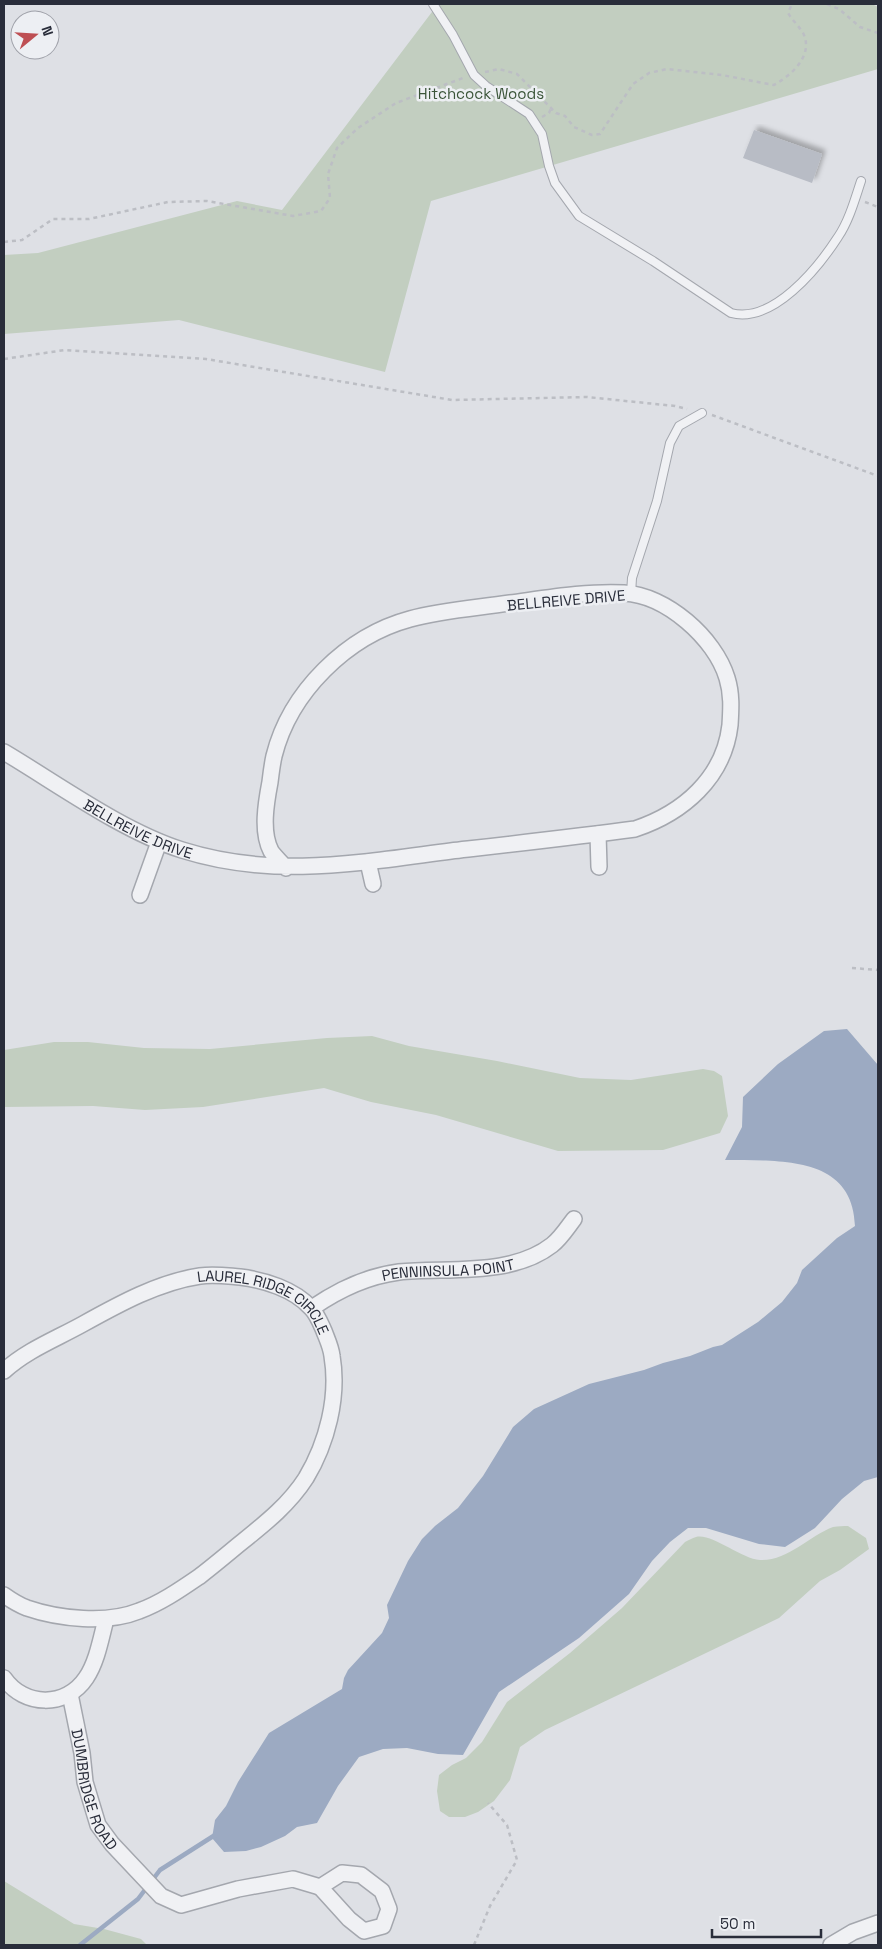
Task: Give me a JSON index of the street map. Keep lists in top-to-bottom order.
{
  "streets": {
    "street": [
      "BELLREIVE DRIVE",
      "PENNINSULA POINT",
      "LAUREL RIDGE CIRCLE",
      "DUMBRIDGE ROAD"
    ]
  },
  "crossings": [
    ["PENNINSULA POINT", "LAUREL RIDGE CIRCLE"]
  ],
  "parks": ["Hitchcock Woods"],
  "scale_bar": "50 m",
  "north": "right"
}
